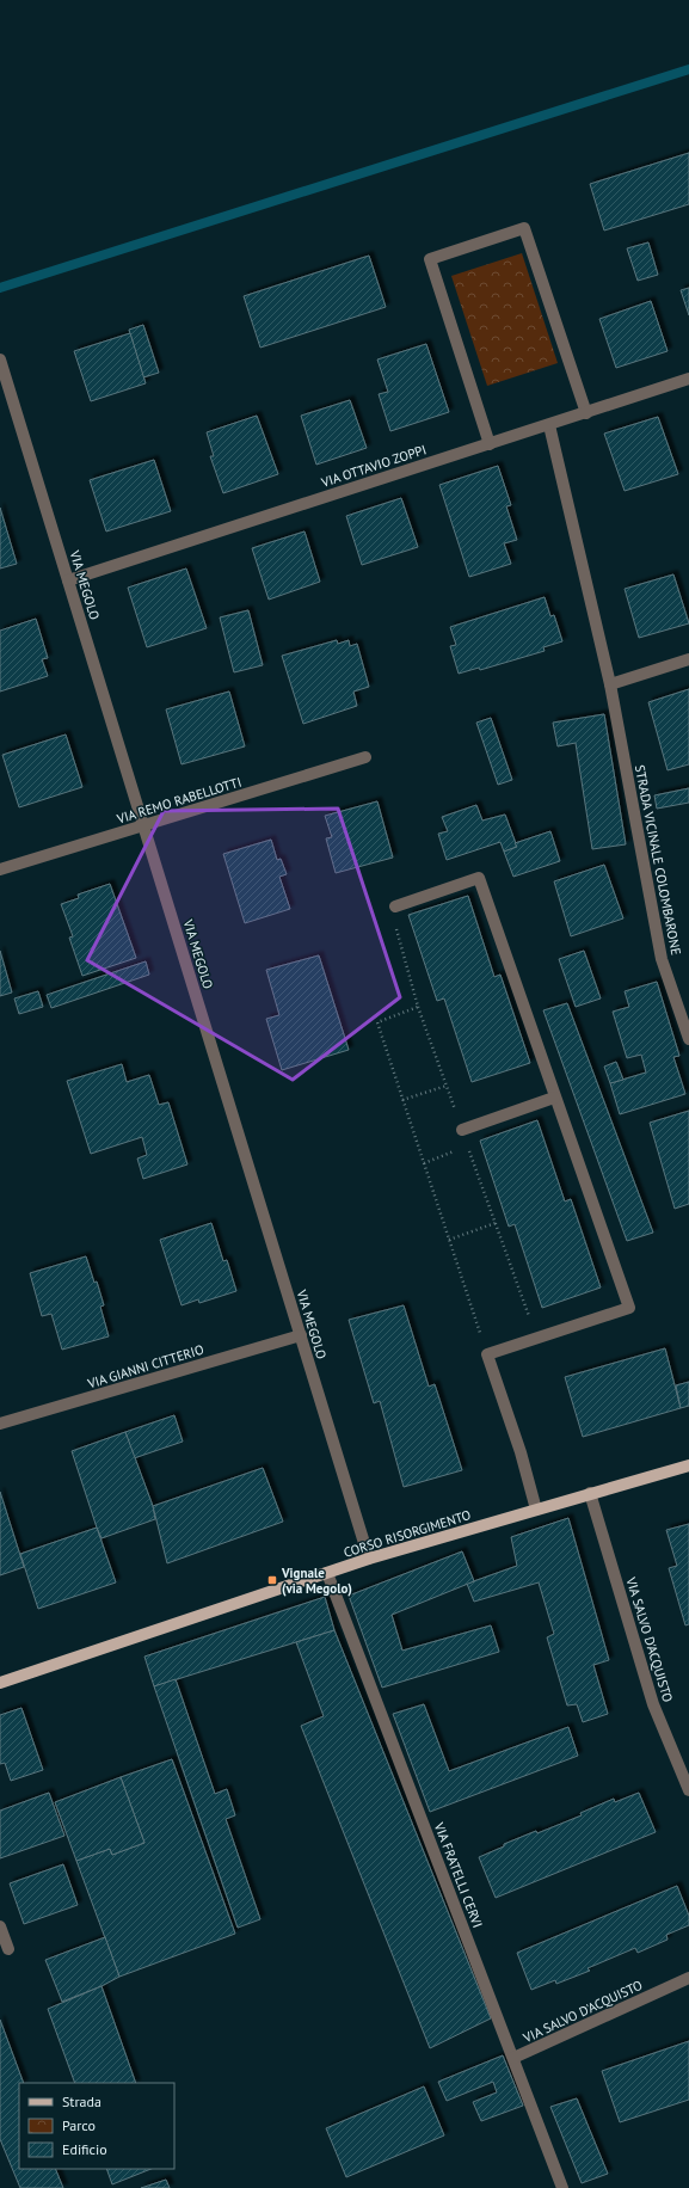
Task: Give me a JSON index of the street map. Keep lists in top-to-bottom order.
{
  "streets": {
    "main road": ["CORSO RISORGIMENTO"],
    "street": [
      "VIA OTTAVIO ZOPPI",
      "VIA MEGOLO",
      "VIA REMO RABELLOTTI",
      "STRADA VICINALE COLOMBARONE",
      "VIA GIANNI CITTERIO",
      "VIA SALVO D'ACQUISTO",
      "VIA FRATELLI CERVI"
    ]
  },
  "crossings": [
    ["VIA OTTAVIO ZOPPI", "VIA MEGOLO"],
    ["VIA OTTAVIO ZOPPI", "STRADA VICINALE COLOMBARONE"],
    ["VIA MEGOLO", "VIA REMO RABELLOTTI"],
    ["VIA MEGOLO", "VIA GIANNI CITTERIO"],
    ["VIA MEGOLO", "CORSO RISORGIMENTO"],
    ["CORSO RISORGIMENTO", "VIA SALVO D'ACQUISTO"],
    ["CORSO RISORGIMENTO", "VIA FRATELLI CERVI"],
    ["VIA SALVO D'ACQUISTO", "VIA FRATELLI CERVI"]
  ],
  "places": {
    "transit": ["Vignale (via Megolo)"]
  },
  "legend": ["Strada", "Parco", "Edificio"]
}
